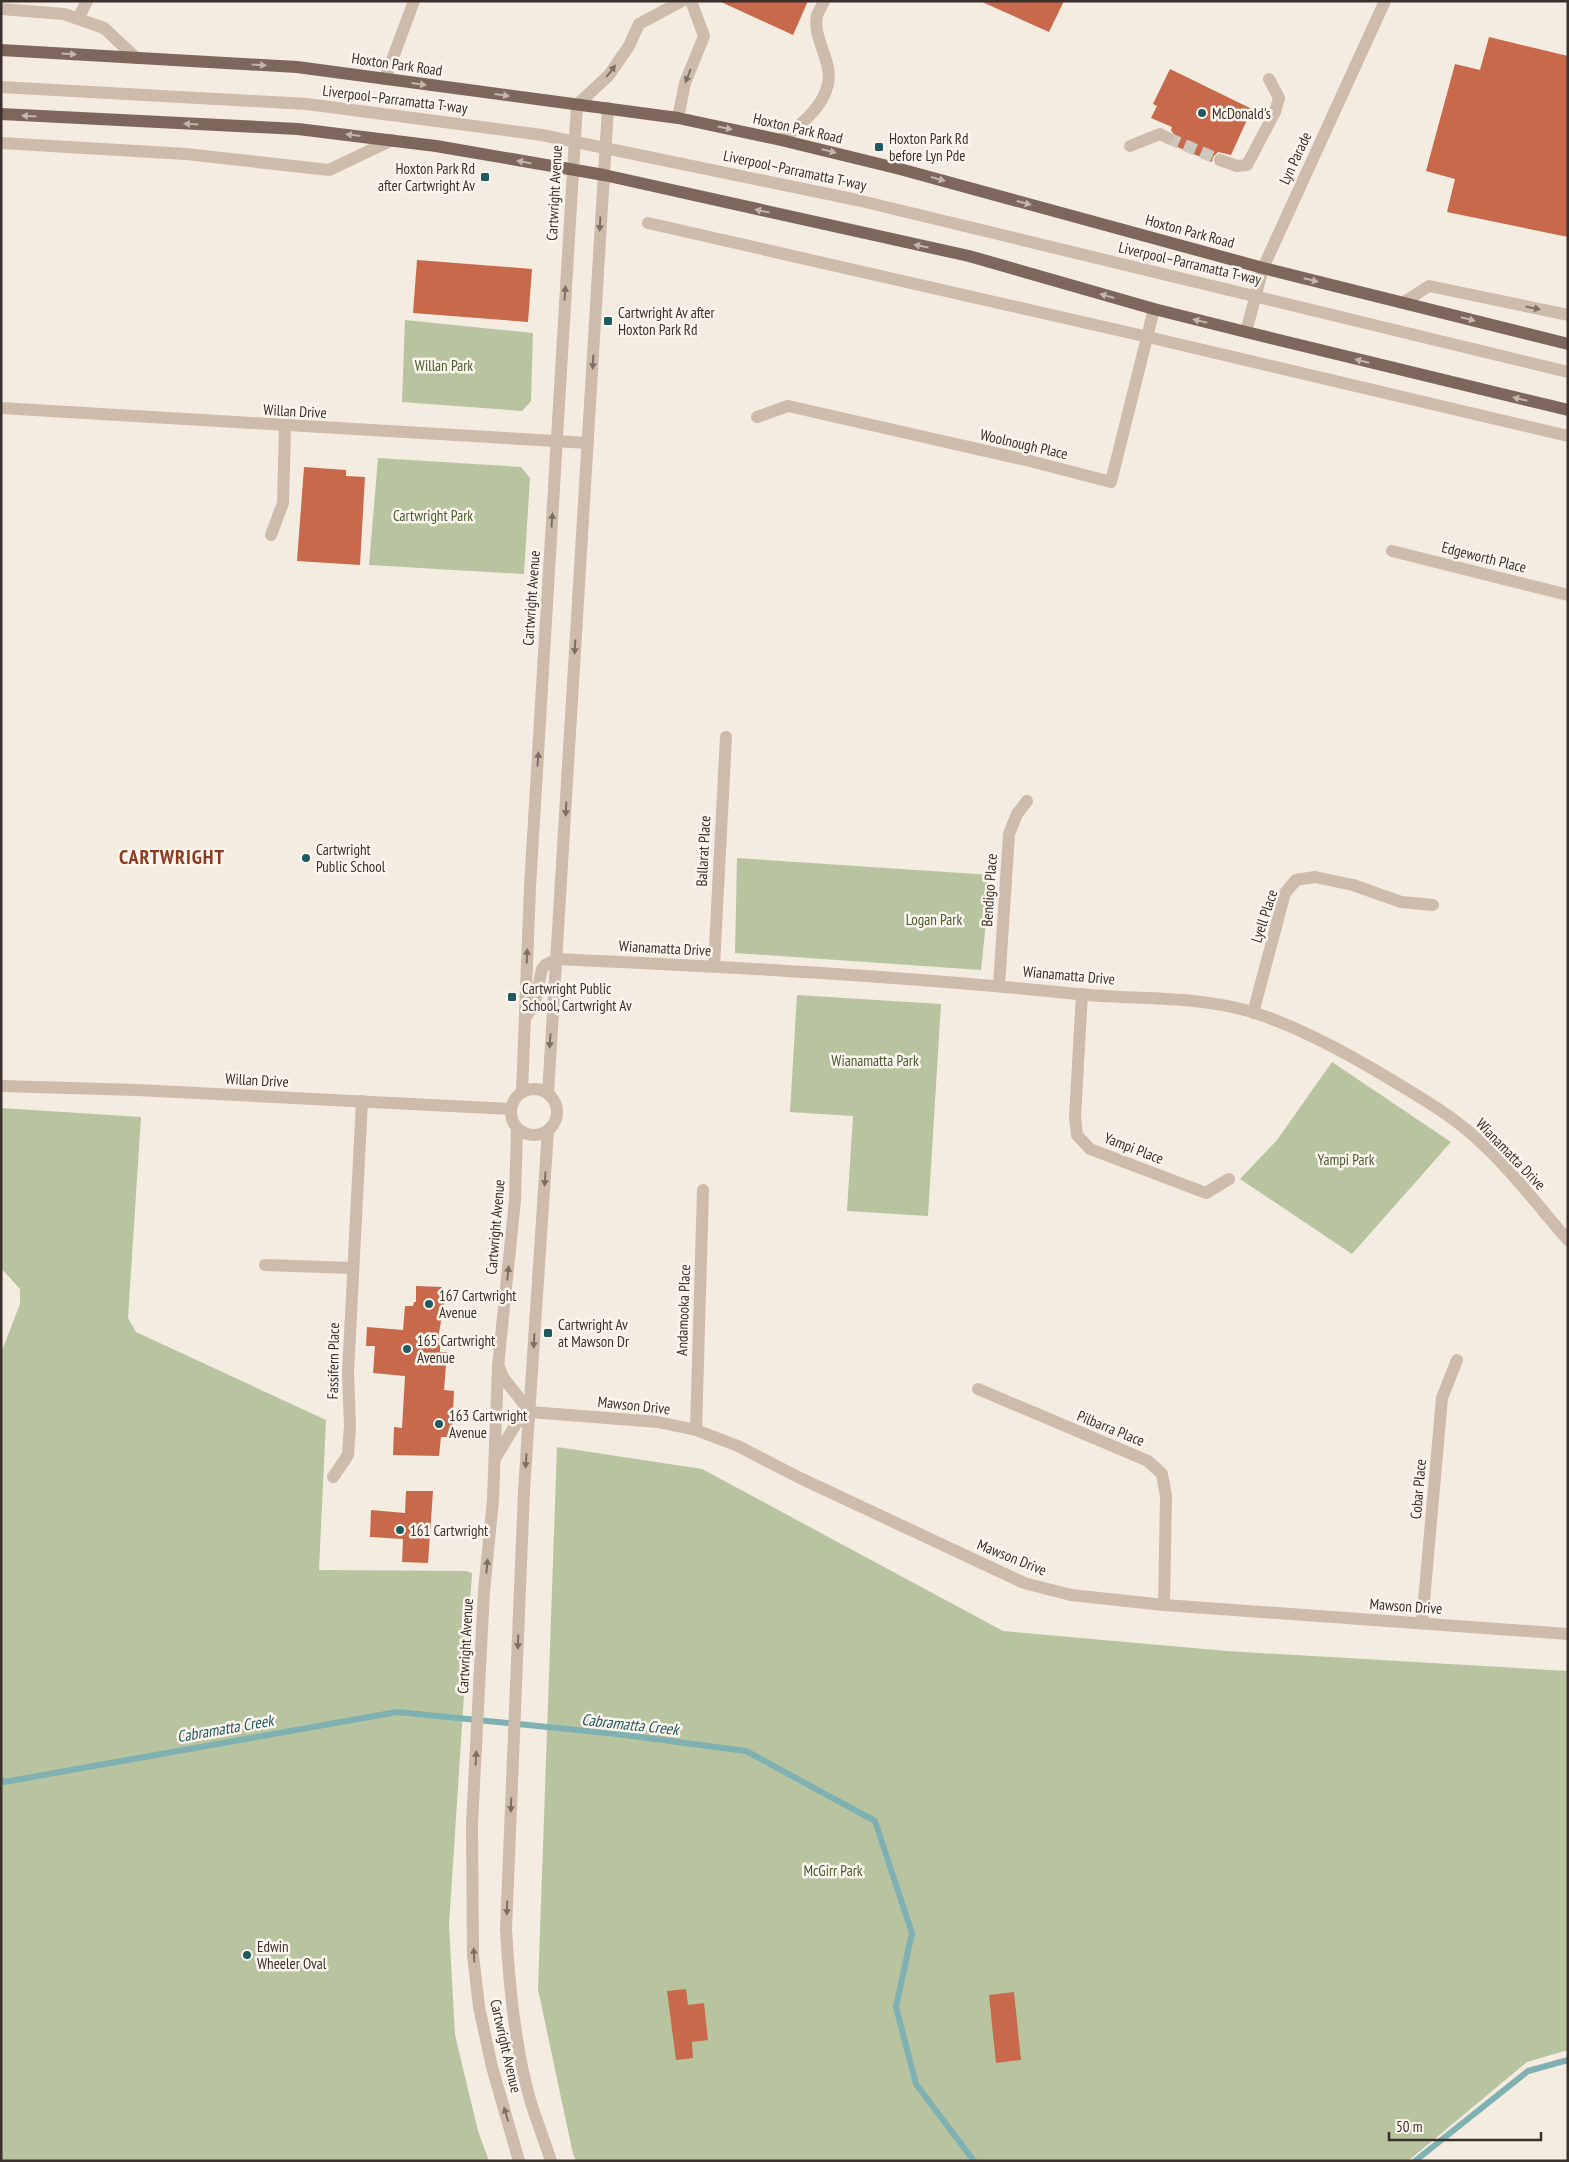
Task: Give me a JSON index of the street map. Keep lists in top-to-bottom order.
{
  "streets": {
    "main road": ["Hoxton Park Road"],
    "street": [
      "Liverpool–Parramatta T-way",
      "Lyn Parade",
      "Cartwright Avenue",
      "Willan Drive",
      "Woolnough Place",
      "Edgeworth Place",
      "Ballarat Place",
      "Bendigo Place",
      "Lyell Place",
      "Wianamatta Drive",
      "Yampi Place",
      "Andamooka Place",
      "Fassifern Place",
      "Mawson Drive",
      "Pilbarra Place",
      "Cobar Place"
    ]
  },
  "crossings": [
    ["Hoxton Park Road", "Lyn Parade"],
    ["Hoxton Park Road", "Cartwright Avenue"],
    ["Liverpool–Parramatta T-way", "Lyn Parade"],
    ["Liverpool–Parramatta T-way", "Cartwright Avenue"],
    ["Cartwright Avenue", "Willan Drive"],
    ["Cartwright Avenue", "Mawson Drive"],
    ["Willan Drive", "Fassifern Place"],
    ["Ballarat Place", "Wianamatta Drive"],
    ["Bendigo Place", "Wianamatta Drive"],
    ["Lyell Place", "Wianamatta Drive"],
    ["Wianamatta Drive", "Yampi Place"],
    ["Andamooka Place", "Mawson Drive"],
    ["Mawson Drive", "Pilbarra Place"],
    ["Mawson Drive", "Cobar Place"]
  ],
  "districts": ["CARTWRIGHT"],
  "water": ["Cabramatta Creek"],
  "parks": [
    "Willan Park",
    "Cartwright Park",
    "Logan Park",
    "Wianamatta Park",
    "Yampi Park",
    "McGirr Park"
  ],
  "places": {
    "other": [
      "McDonald's",
      "Cartwright Public School",
      "167 Cartwright Avenue",
      "165 Cartwright Avenue",
      "163 Cartwright Avenue",
      "161 Cartwright",
      "Edwin Wheeler Oval"
    ],
    "transit": [
      "Hoxton Park Rd before Lyn Pde",
      "Hoxton Park Rd after Cartwright Av",
      "Cartwright Av after Hoxton Park Rd",
      "Cartwright Public School, Cartwright Av",
      "Cartwright Av at Mawson Dr"
    ]
  },
  "scale_bar": "50 m"
}
